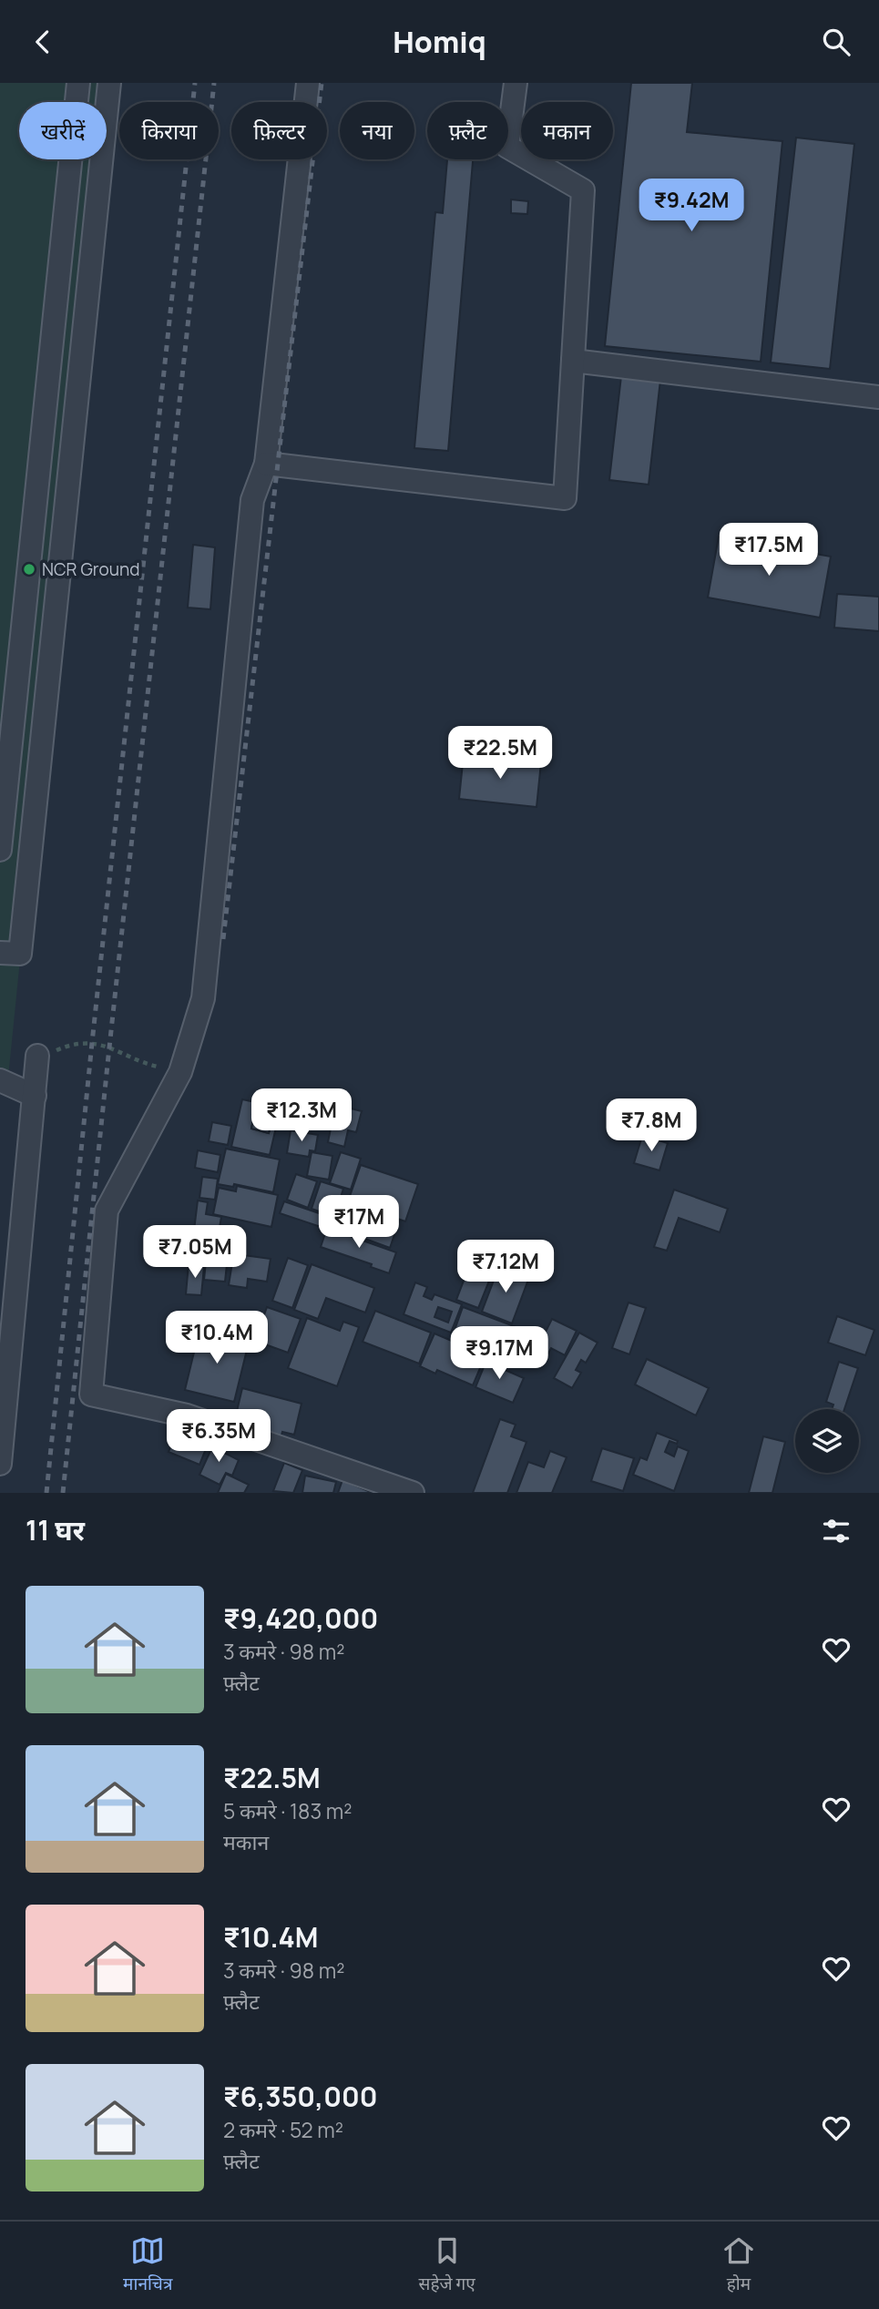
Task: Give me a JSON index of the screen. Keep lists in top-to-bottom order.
{
  "places": ["NCR Ground"],
  "page": {
    "header": "Homiq",
    "chip": [
      "खरीदें",
      "किराया",
      "फ़िल्टर",
      "नया",
      "फ़्लैट",
      "मकान"
    ],
    "price": [
      "₹9.42M",
      "₹17.5M",
      "₹22.5M",
      "₹12.3M",
      "₹7.8M",
      "₹17M",
      "₹7.05M",
      "₹7.12M",
      "₹10.4M",
      "₹9.17M",
      "₹6.35M"
    ],
    "heading": "11 घर",
    "list": [
      {
        "name": "₹9,420,000",
        "note": "3 कमरे · 98 m² · फ़्लैट"
      },
      {
        "name": "₹22.5M",
        "note": "5 कमरे · 183 m² · मकान"
      },
      {
        "name": "₹10.4M",
        "note": "3 कमरे · 98 m² · फ़्लैट"
      },
      {
        "name": "₹6,350,000",
        "note": "2 कमरे · 52 m² · फ़्लैट"
      }
    ],
    "tabs": ["मानचित्र", "सहेजे गए", "होम"]
  }
}
